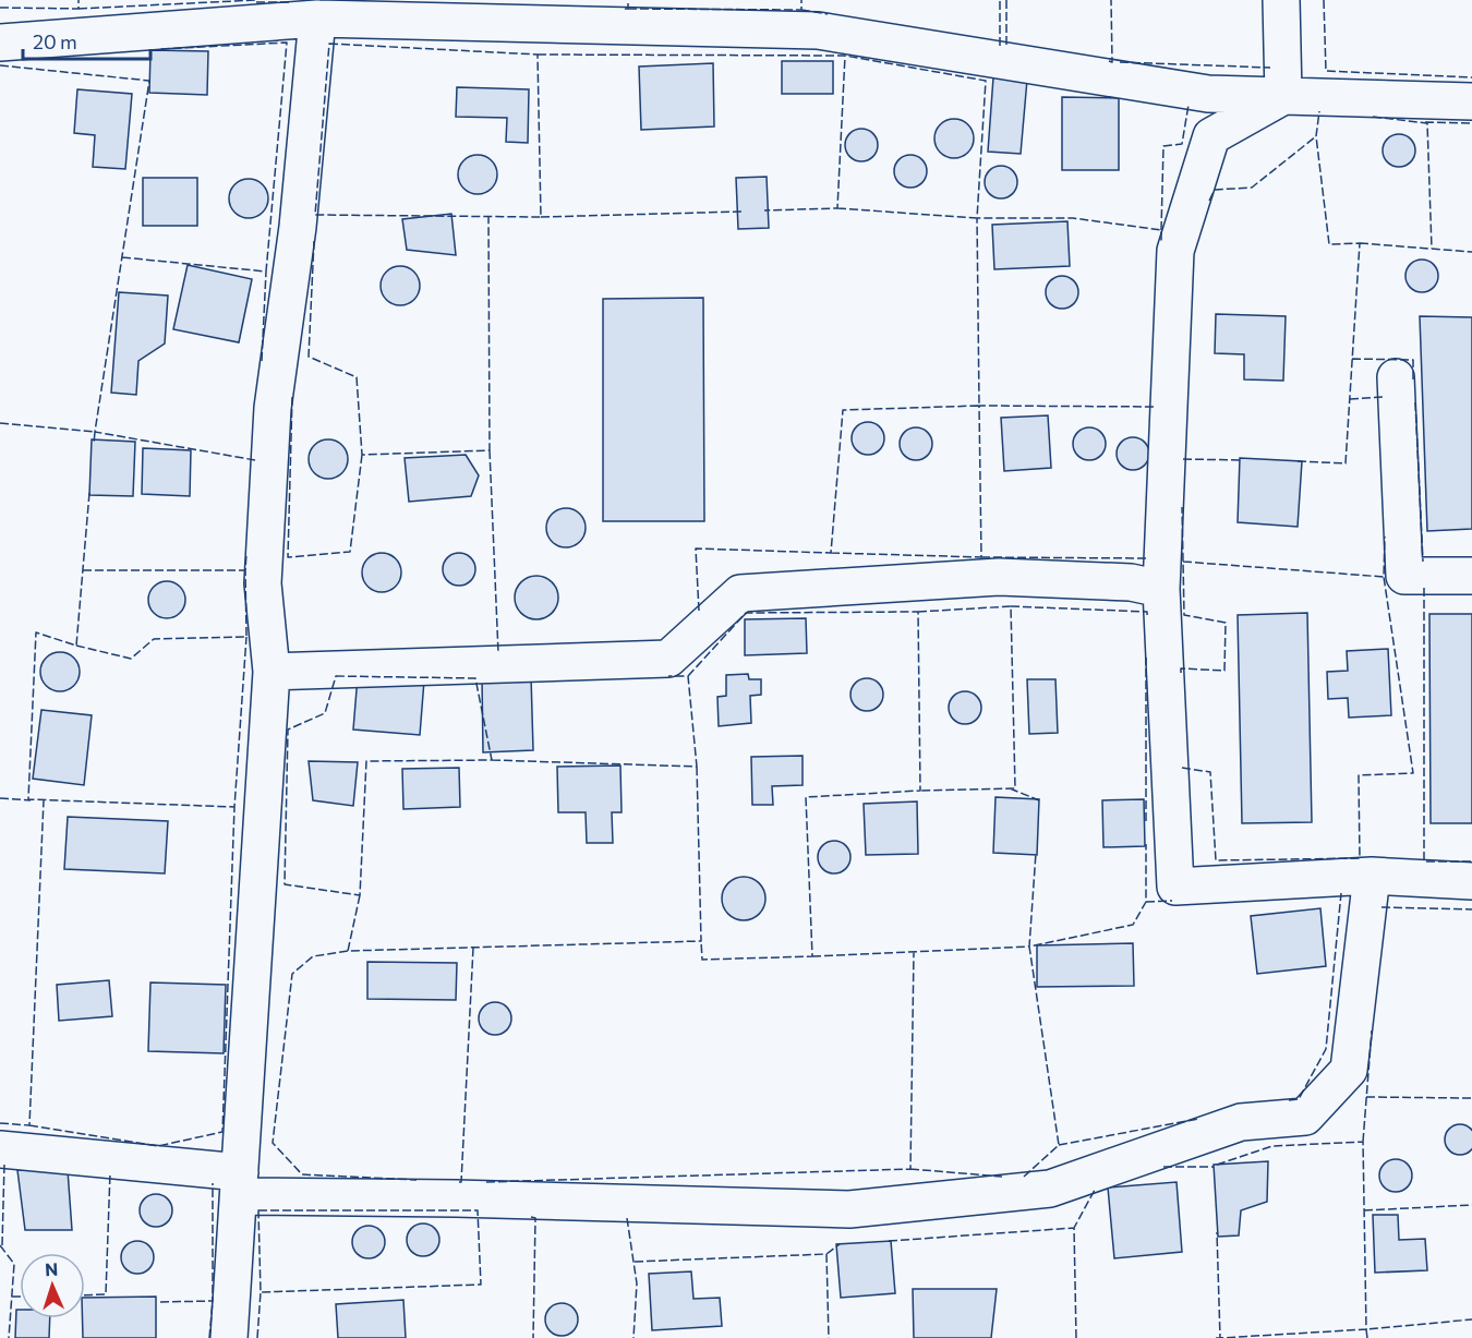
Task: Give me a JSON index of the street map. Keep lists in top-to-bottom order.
{
  "scale_bar": "20 m",
  "north": "top"
}
